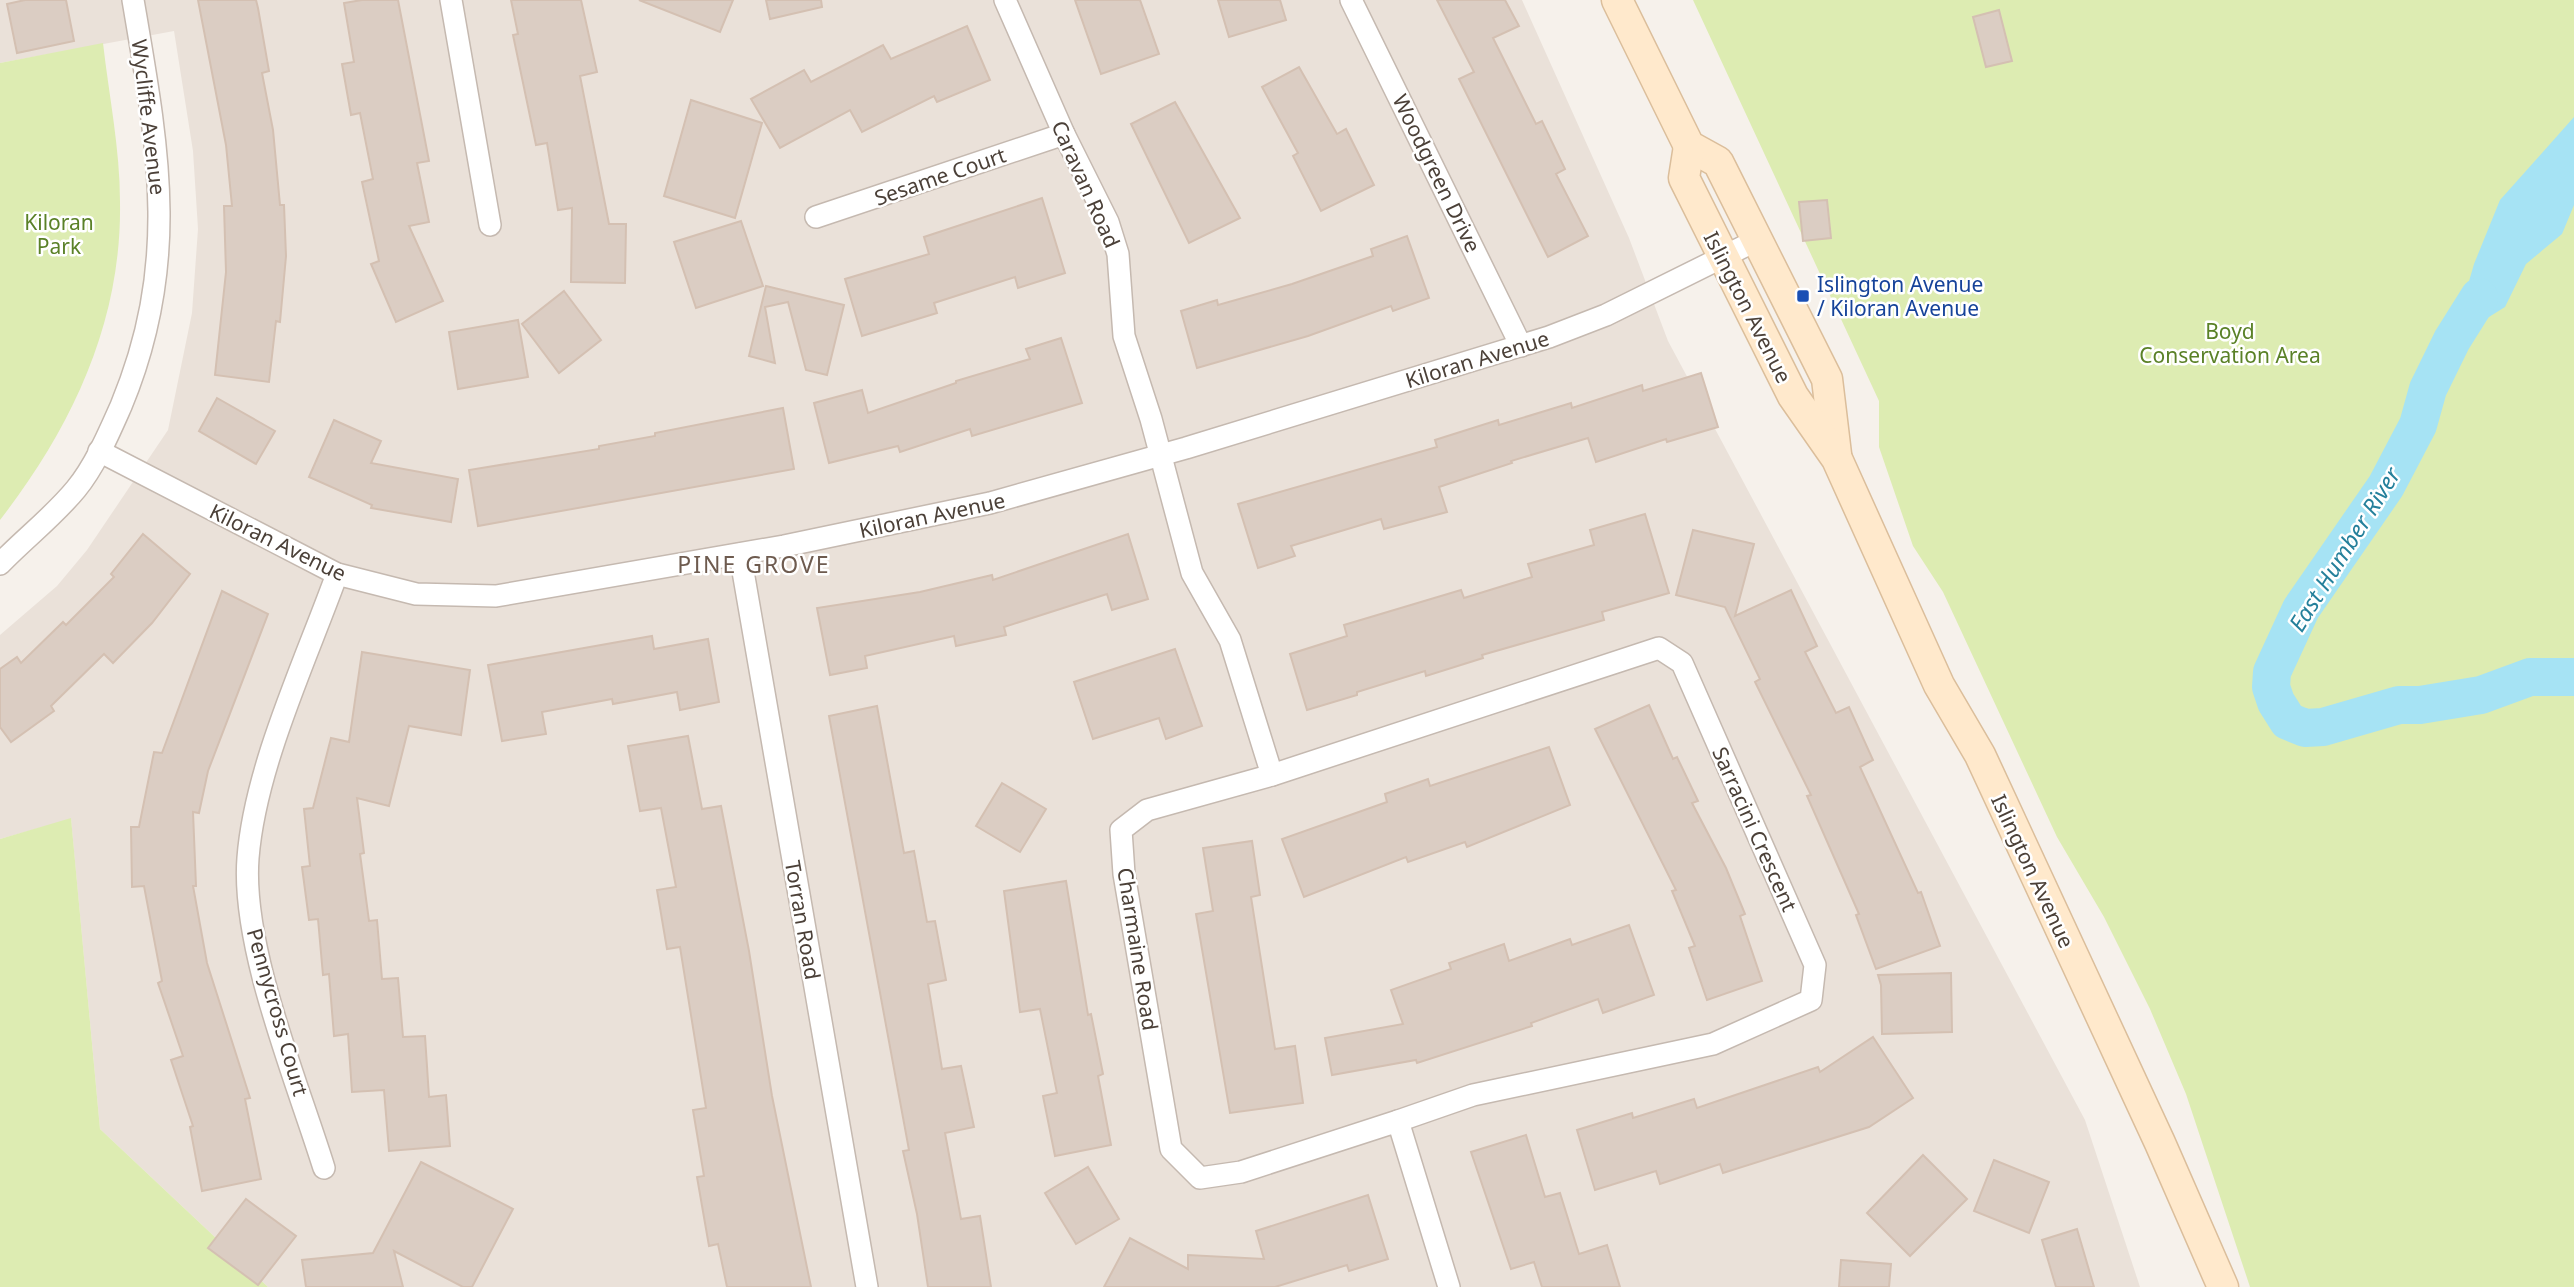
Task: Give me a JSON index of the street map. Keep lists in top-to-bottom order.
{
  "streets": {
    "main road": ["Islington Avenue"],
    "street": [
      "Wycliffe Avenue",
      "Woodgreen Drive",
      "Sesame Court",
      "Caravan Road",
      "Kiloran Avenue",
      "Sarracini Crescent",
      "Torran Road",
      "Charmaine Road",
      "Pennycross Court"
    ]
  },
  "crossings": [
    ["Wycliffe Avenue", "Kiloran Avenue"],
    ["Woodgreen Drive", "Kiloran Avenue"],
    ["Sesame Court", "Caravan Road"],
    ["Caravan Road", "Kiloran Avenue"],
    ["Islington Avenue", "Kiloran Avenue"],
    ["Kiloran Avenue", "Torran Road"],
    ["Kiloran Avenue", "Pennycross Court"],
    ["Sarracini Crescent", "Charmaine Road"]
  ],
  "districts": ["PINE GROVE"],
  "water": ["East Humber River"],
  "parks": ["Kiloran Park", "Boyd Conservation Area"],
  "places": {
    "transit": ["Islington Avenue / Kiloran Avenue"]
  }
}
